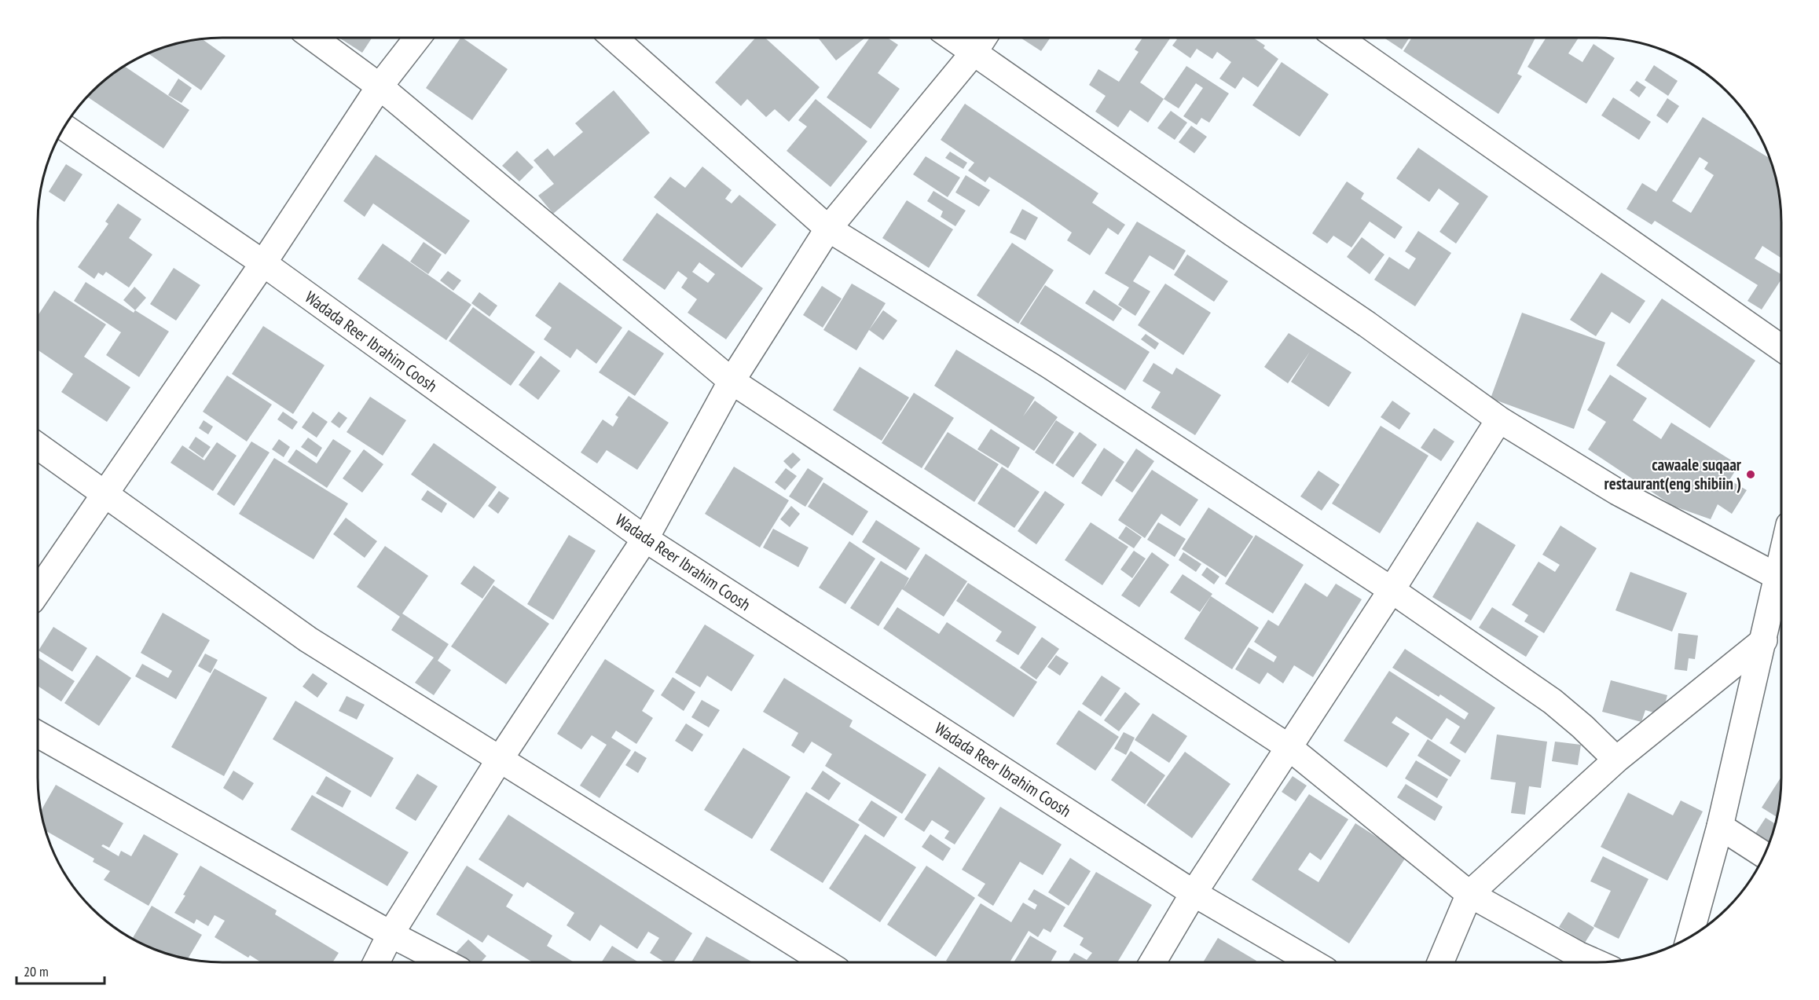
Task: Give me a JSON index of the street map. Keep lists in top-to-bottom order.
{
  "streets": {
    "main road": ["Wadada Reer Ibrahim Coosh"]
  },
  "places": ["cawaale suqaar restaurant(eng shibiin )"],
  "scale_bar": "20 m"
}
